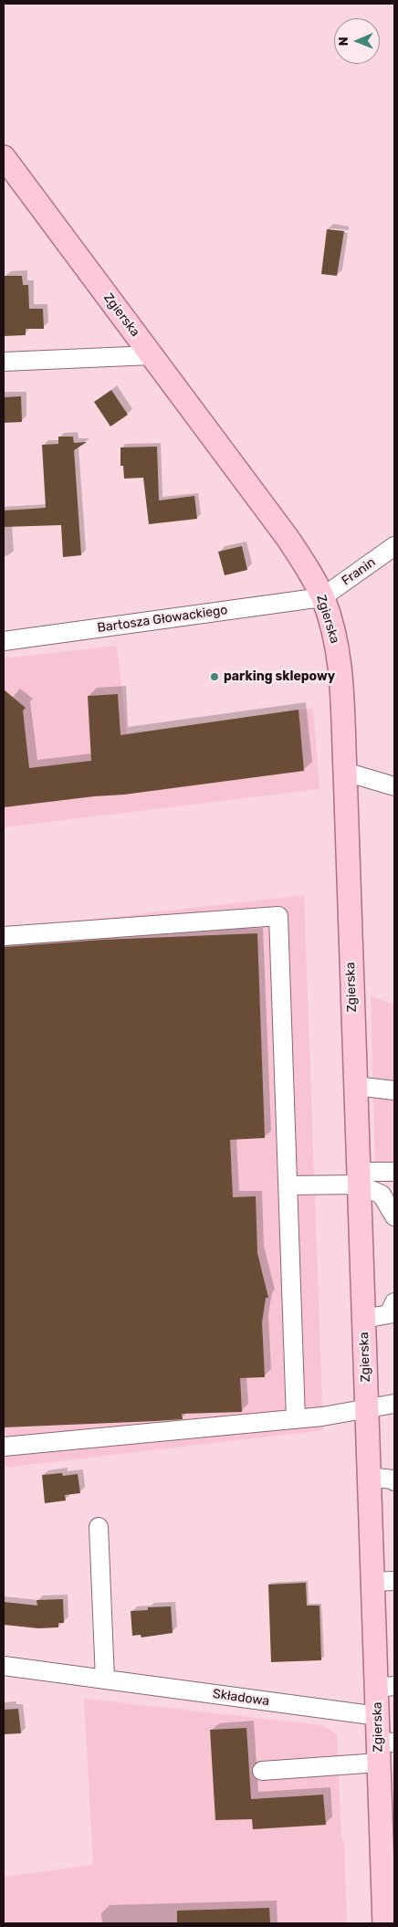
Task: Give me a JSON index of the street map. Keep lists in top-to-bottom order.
{
  "streets": {
    "main road": ["Zgierska"],
    "street": ["Franin", "Bartosza Głowackiego", "Składowa"]
  },
  "crossings": [
    ["Zgierska", "Franin"],
    ["Zgierska", "Bartosza Głowackiego"],
    ["Zgierska", "Składowa"],
    ["Franin", "Bartosza Głowackiego"]
  ],
  "places": ["parking sklepowy"],
  "north": "left"
}
